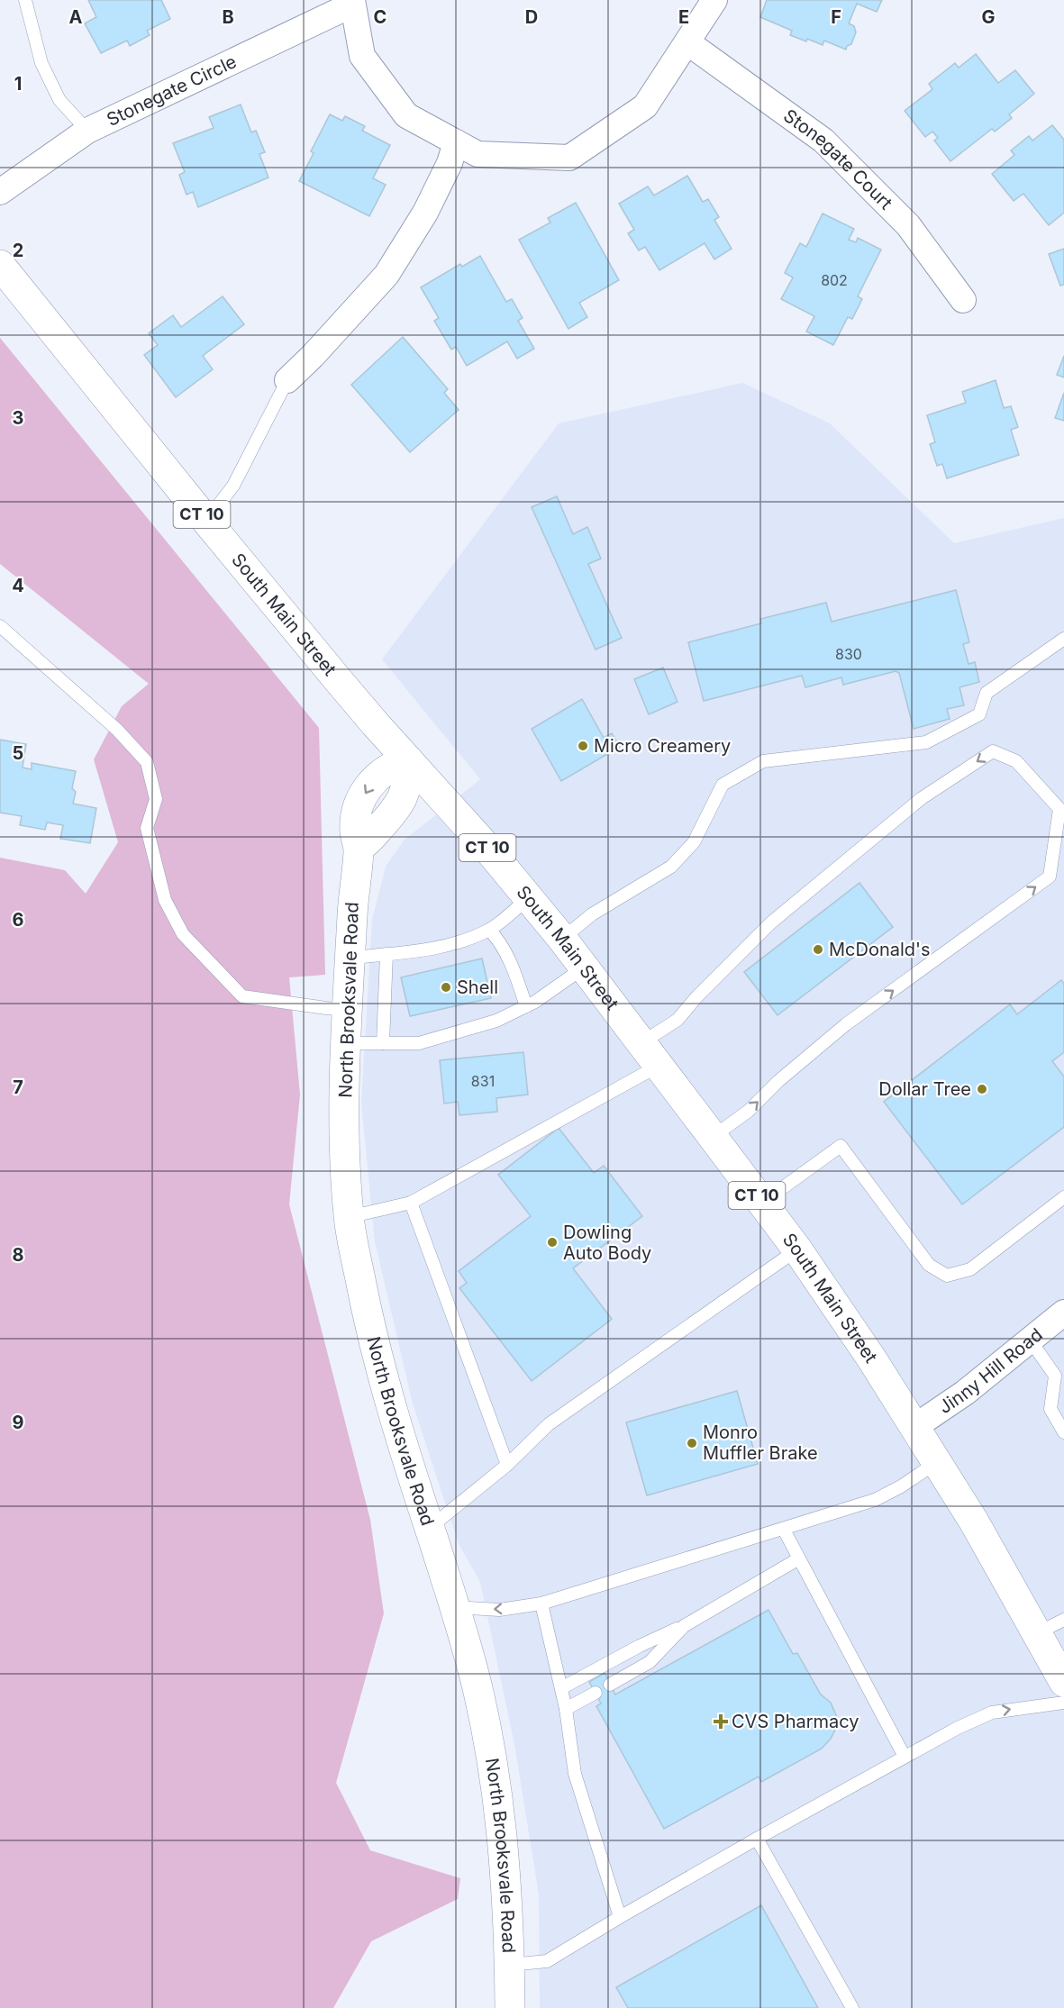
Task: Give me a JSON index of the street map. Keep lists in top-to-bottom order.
{
  "streets": {
    "main road": ["CT 10", "South Main Street", "North Brooksvale Road"],
    "street": ["Stonegate Circle", "Stonegate Court", "Jinny Hill Road"]
  },
  "crossings": [
    ["Stonegate Circle", "Stonegate Court"],
    ["South Main Street", "North Brooksvale Road"],
    ["South Main Street", "Jinny Hill Road"]
  ],
  "places": {
    "other": [
      "Micro Creamery",
      "McDonald's",
      "Shell",
      "Dollar Tree",
      "Dowling Auto Body",
      "Monro Muffler Brake"
    ],
    "health": ["CVS Pharmacy"]
  },
  "house_numbers": ["802", "830", "831"],
  "grid": {
    "columns": [
      "A",
      "B",
      "C",
      "D",
      "E",
      "F",
      "G"
    ],
    "rows": [
      "1",
      "2",
      "3",
      "4",
      "5",
      "6",
      "7",
      "8",
      "9"
    ]
  }
}
